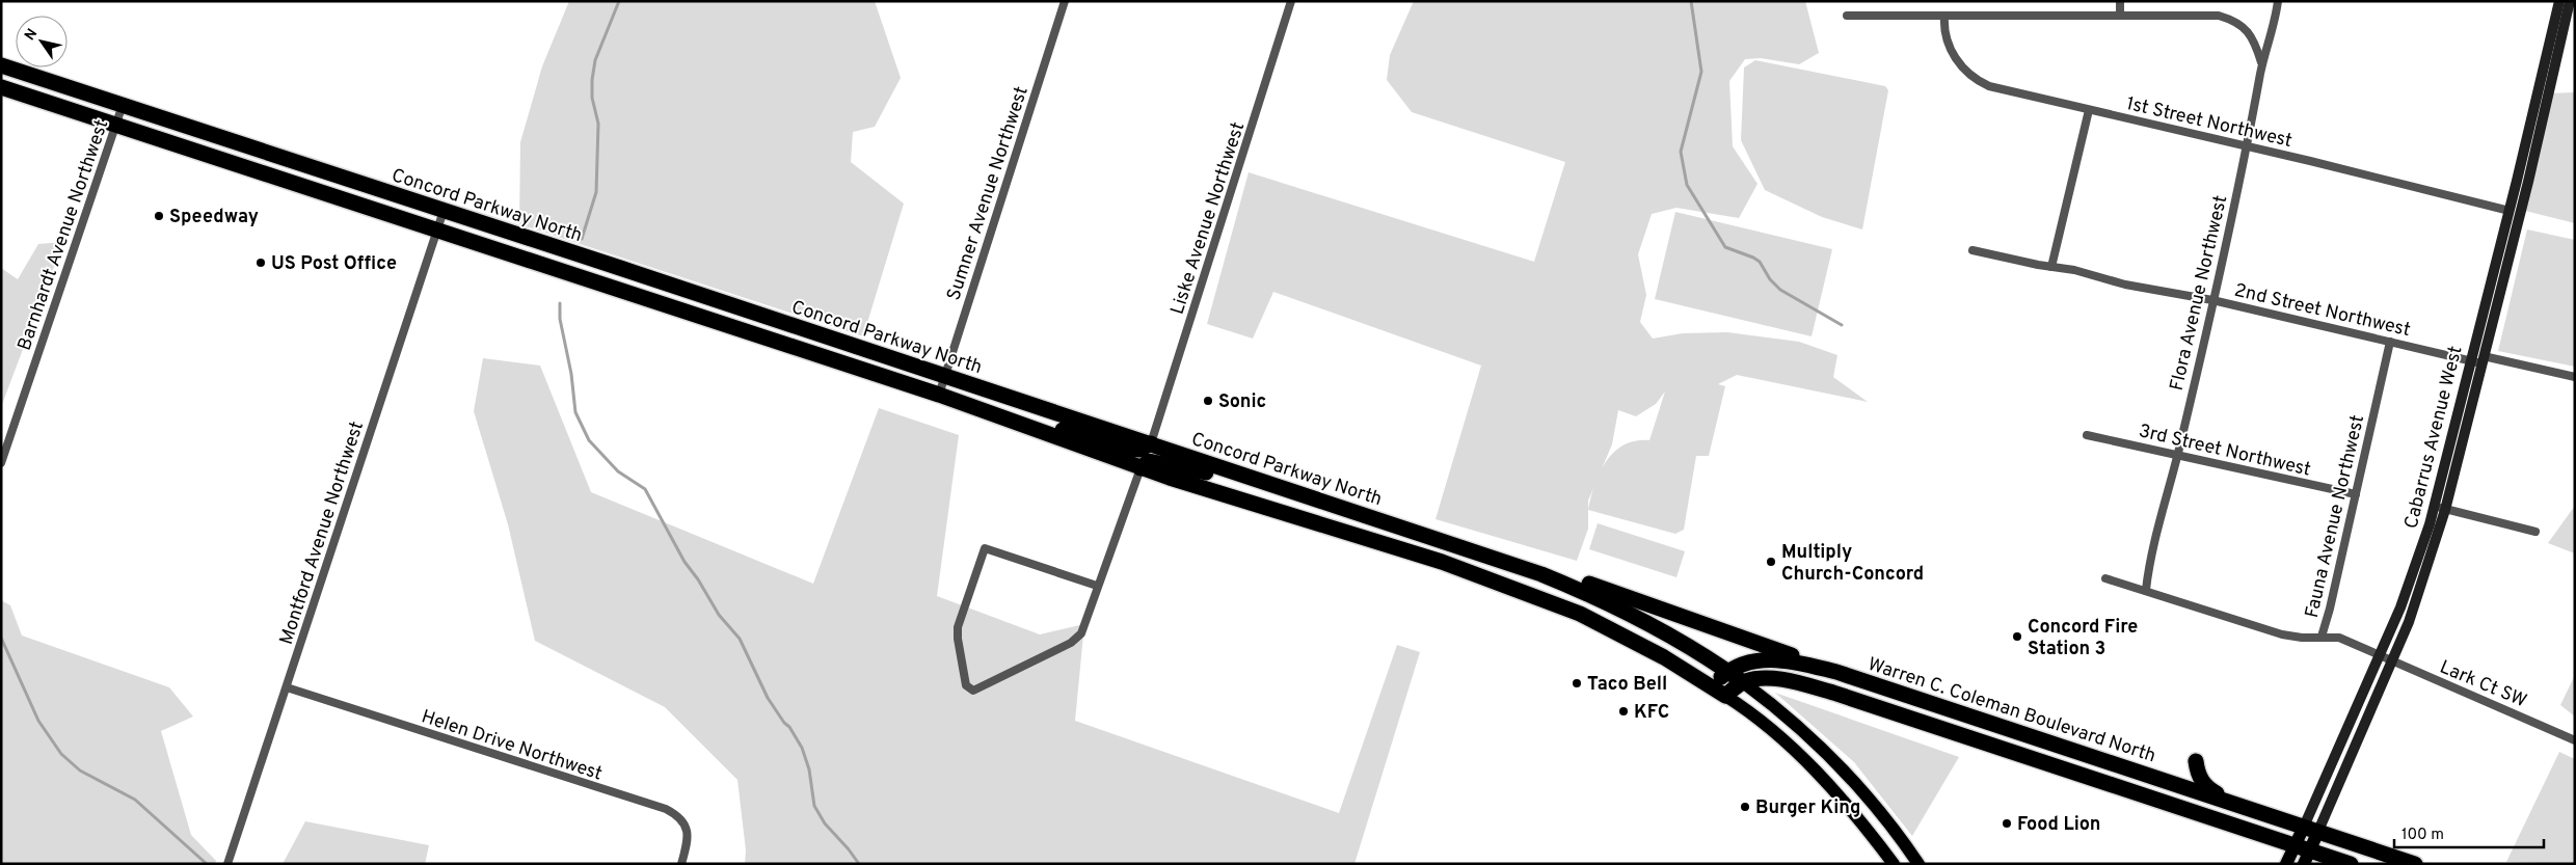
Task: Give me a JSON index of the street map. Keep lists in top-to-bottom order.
{
  "streets": {
    "highway": ["Concord Parkway North", "Warren C. Coleman Boulevard North"],
    "main road": ["Cabarrus Avenue West"],
    "street": [
      "1st Street Northwest",
      "Sumner Avenue Northwest",
      "Liske Avenue Northwest",
      "Barnhardt Avenue Northwest",
      "Flora Avenue Northwest",
      "2nd Street Northwest",
      "3rd Street Northwest",
      "Fauna Avenue Northwest",
      "Montford Avenue Northwest",
      "Lark Ct SW",
      "Helen Drive Northwest"
    ]
  },
  "crossings": [
    ["1st Street Northwest", "Flora Avenue Northwest"],
    ["1st Street Northwest", "Cabarrus Avenue West"],
    ["Sumner Avenue Northwest", "Concord Parkway North"],
    ["Concord Parkway North", "Liske Avenue Northwest"],
    ["Concord Parkway North", "Barnhardt Avenue Northwest"],
    ["Concord Parkway North", "Montford Avenue Northwest"],
    ["Concord Parkway North", "Warren C. Coleman Boulevard North"],
    ["Flora Avenue Northwest", "2nd Street Northwest"],
    ["Flora Avenue Northwest", "3rd Street Northwest"],
    ["2nd Street Northwest", "Cabarrus Avenue West"],
    ["2nd Street Northwest", "Fauna Avenue Northwest"],
    ["Cabarrus Avenue West", "Fauna Avenue Northwest"],
    ["Cabarrus Avenue West", "Lark Ct SW"],
    ["Cabarrus Avenue West", "Warren C. Coleman Boulevard North"],
    ["3rd Street Northwest", "Fauna Avenue Northwest"],
    ["Fauna Avenue Northwest", "Lark Ct SW"],
    ["Montford Avenue Northwest", "Helen Drive Northwest"]
  ],
  "places": [
    "Speedway",
    "US Post Office",
    "Sonic",
    "Multiply Church-Concord",
    "Concord Fire Station 3",
    "Taco Bell",
    "KFC",
    "Burger King",
    "Food Lion"
  ],
  "scale_bar": "100 m",
  "north": "top left"
}
